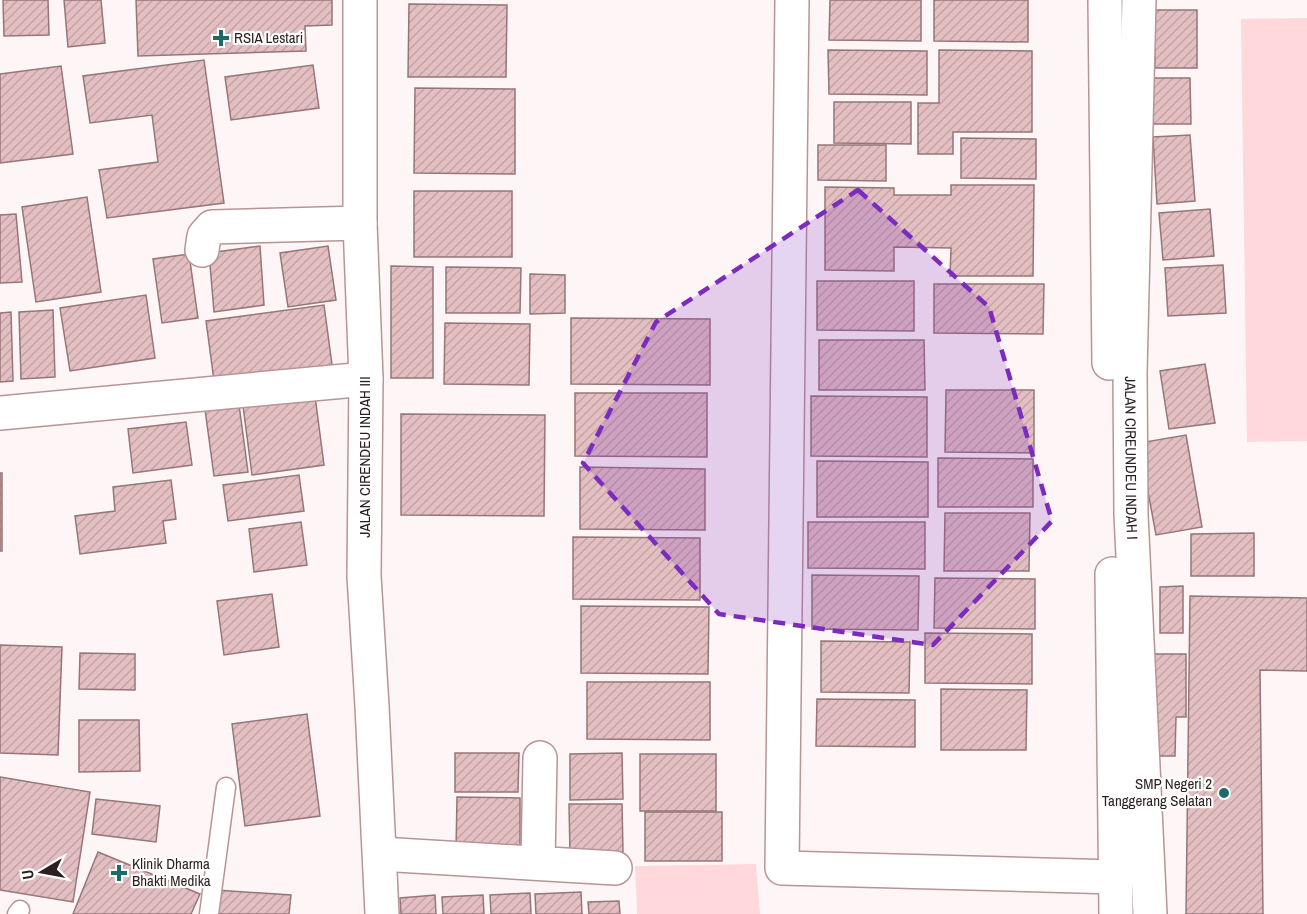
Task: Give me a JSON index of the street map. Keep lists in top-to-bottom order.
{
  "streets": {
    "street": ["JALAN CIRENDEU INDAH III", "JALAN CIREUNDEU INDAH I"]
  },
  "places": {
    "health": ["RSIA Lestari", "Klinik Dharma Bhakti Medika"],
    "other": ["SMP Negeri 2 Tanggerang Selatan"]
  },
  "north": "left"
}
